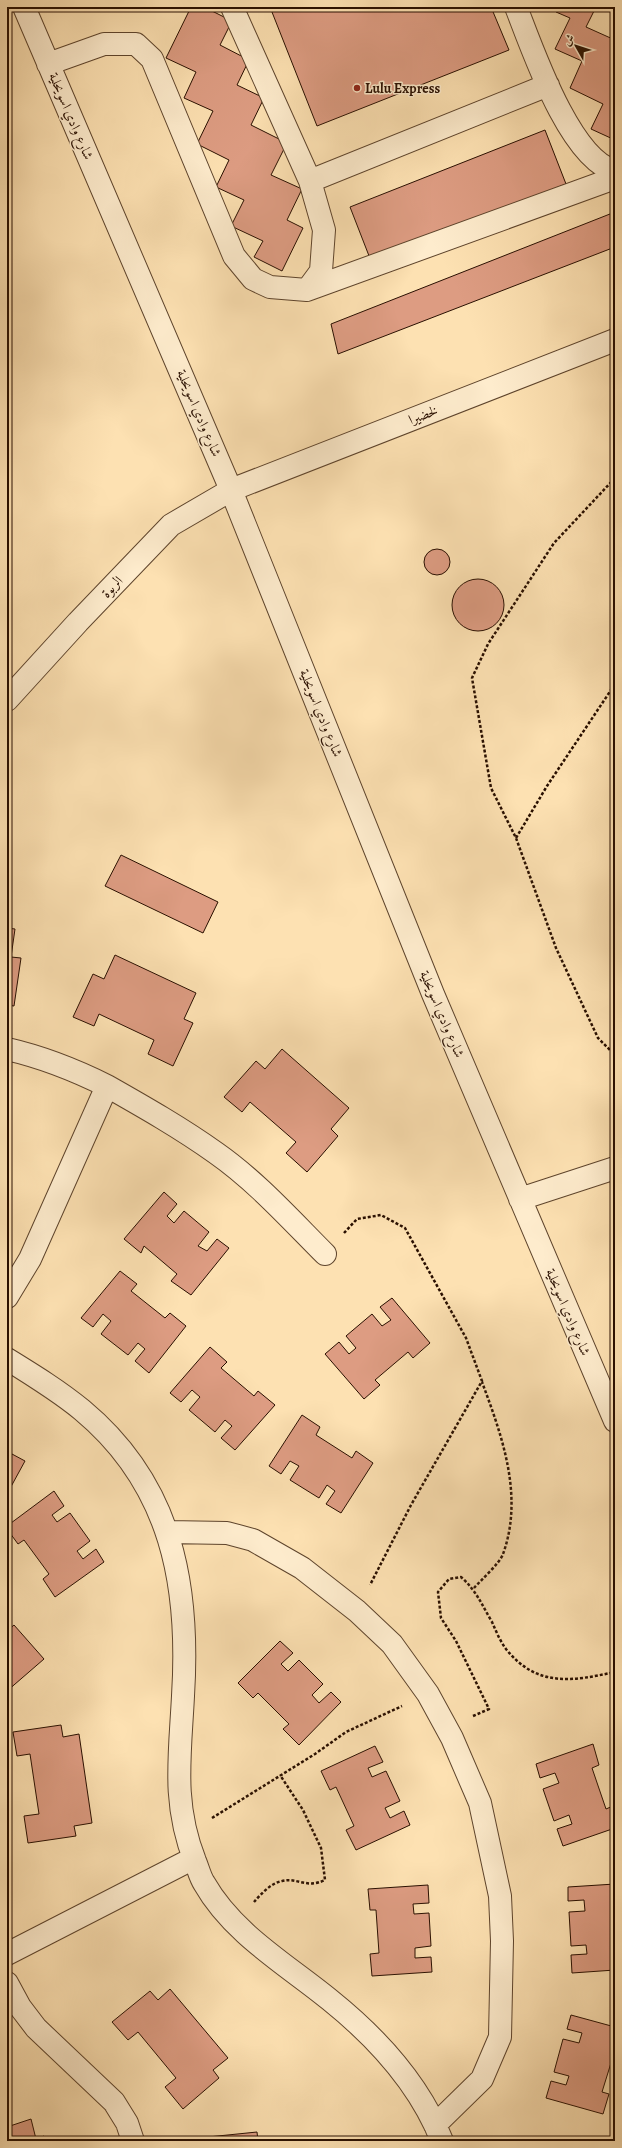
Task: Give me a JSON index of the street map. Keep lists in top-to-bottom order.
{
  "streets": {
    "street": ["شارع وادي اسويحلية", "لخضيرا", "الربوة"]
  },
  "crossings": [
    ["شارع وادي اسويحلية", "لخضيرا"],
    ["شارع وادي اسويحلية", "الربوة"],
    ["لخضيرا", "الربوة"]
  ],
  "places": ["Lulu Express"],
  "north": "top left"
}
